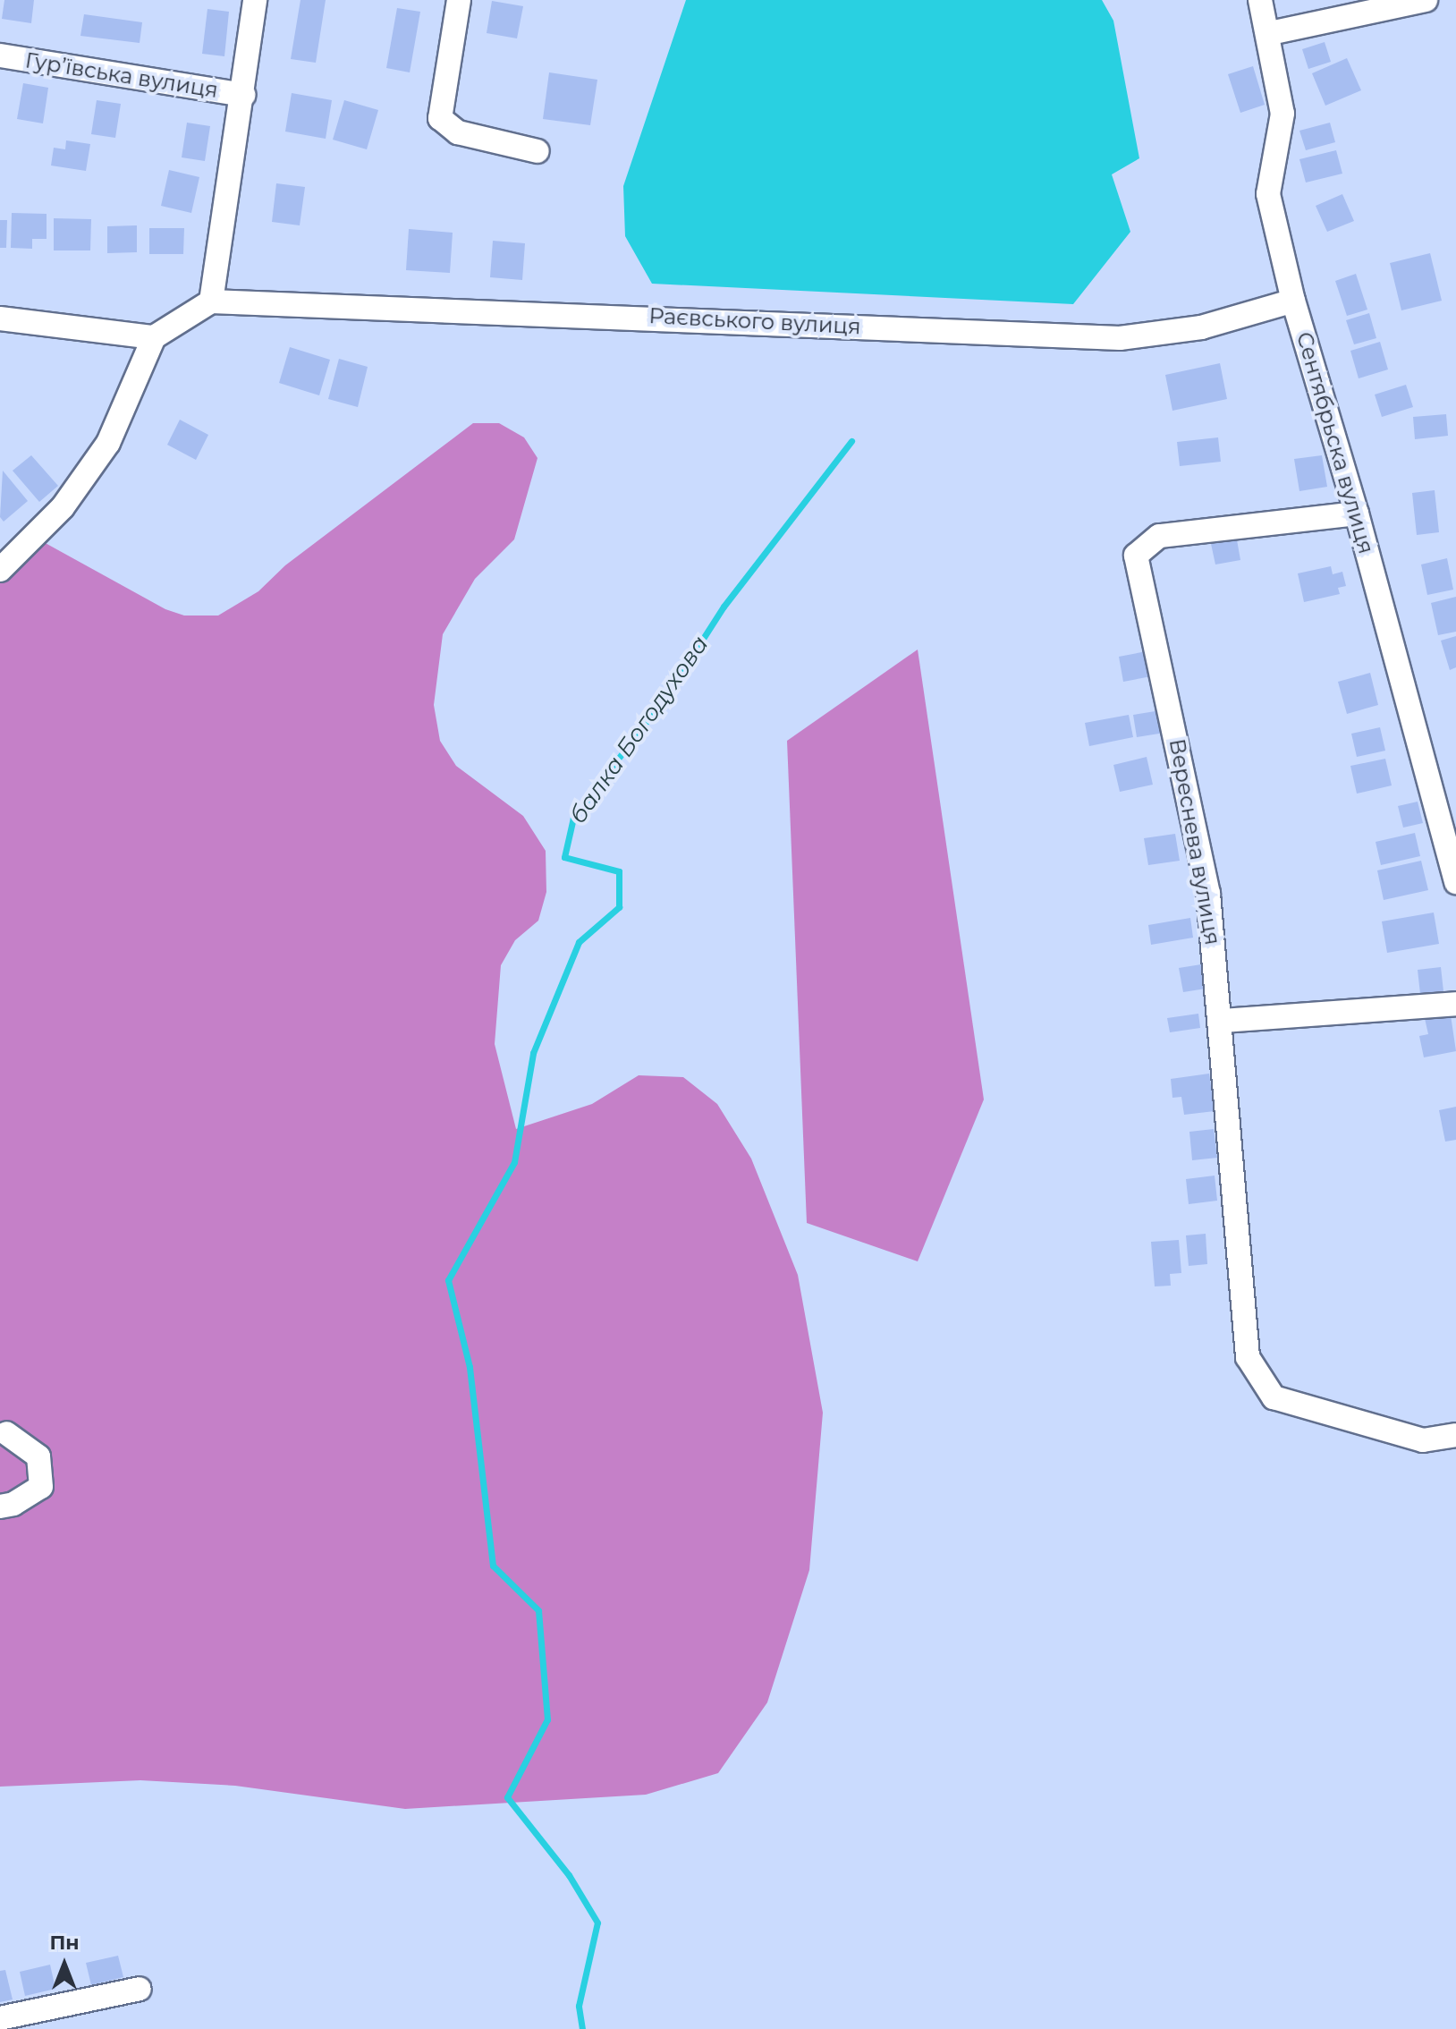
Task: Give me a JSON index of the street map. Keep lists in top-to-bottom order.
{
  "streets": {
    "street": [
      "Гур’ївська вулиця",
      "Раєвського вулиця",
      "Сентябрьска вулиця",
      "Вереснева вулиця"
    ]
  },
  "crossings": [
    ["Раєвського вулиця", "Сентябрьска вулиця"],
    ["Сентябрьска вулиця", "Вереснева вулиця"]
  ],
  "water": ["балка Богодухова"],
  "north": "top"
}
